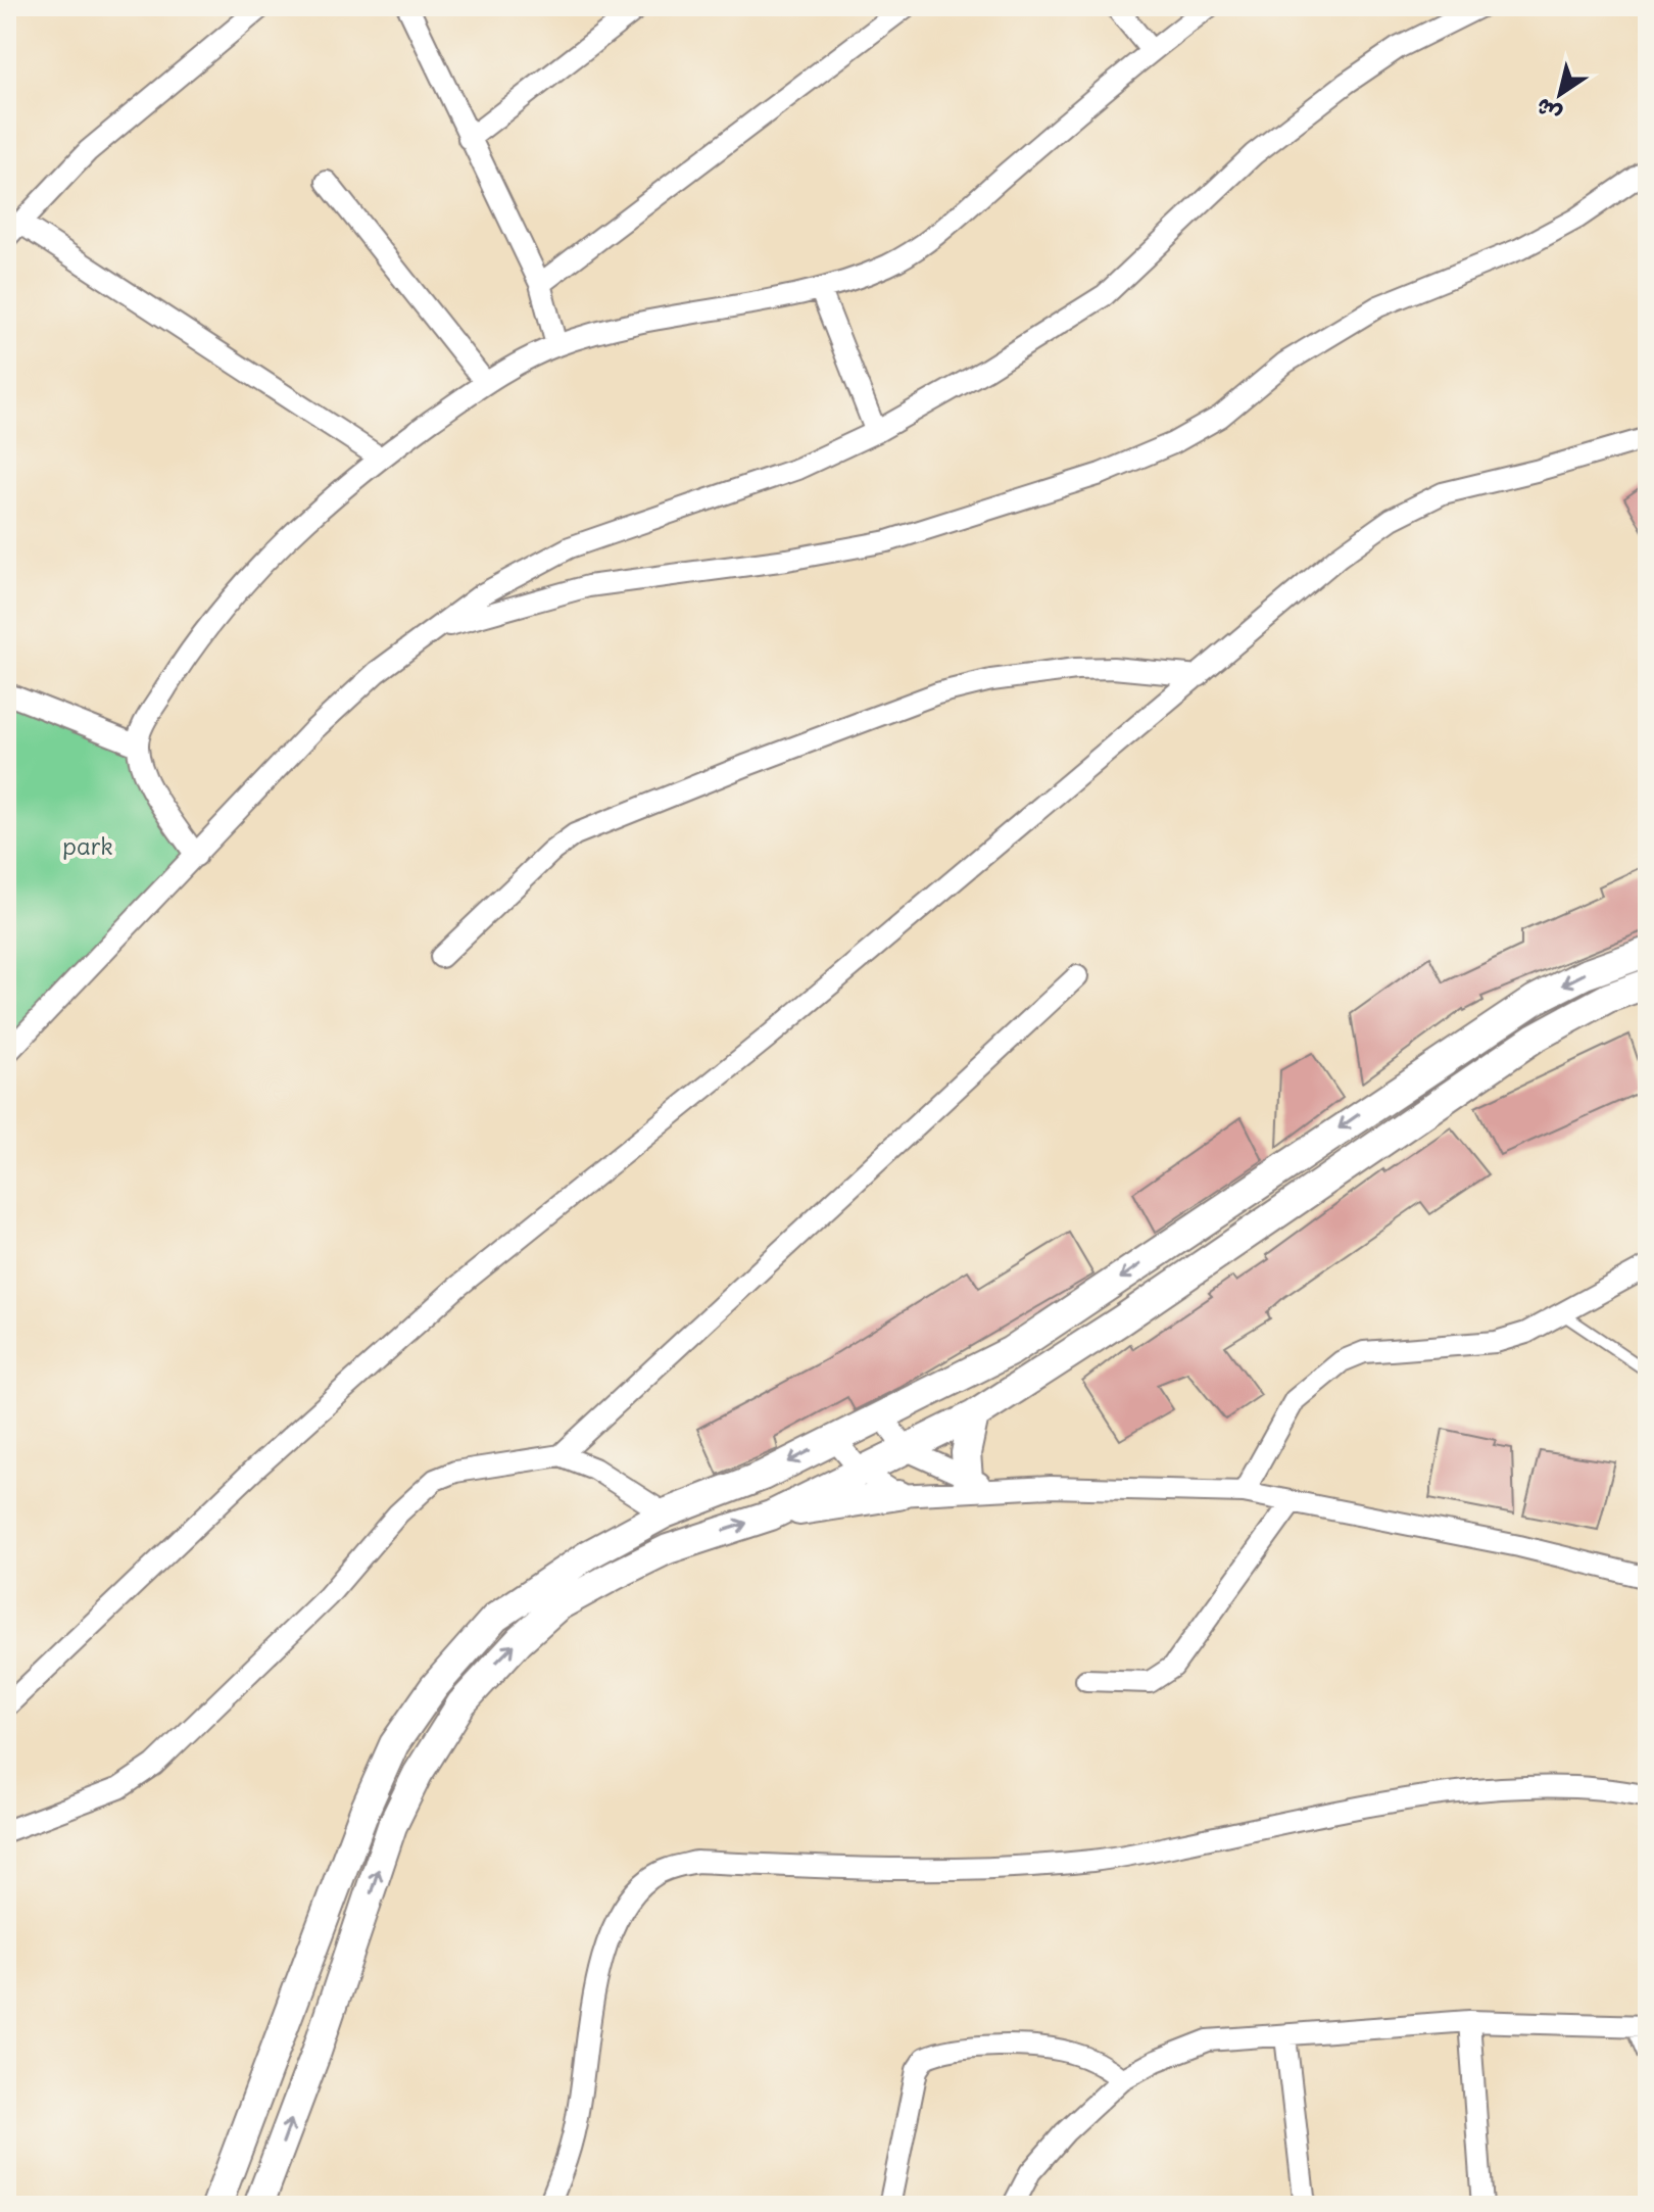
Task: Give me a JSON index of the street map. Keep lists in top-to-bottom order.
{
  "parks": ["park"],
  "north": "bottom left"
}
